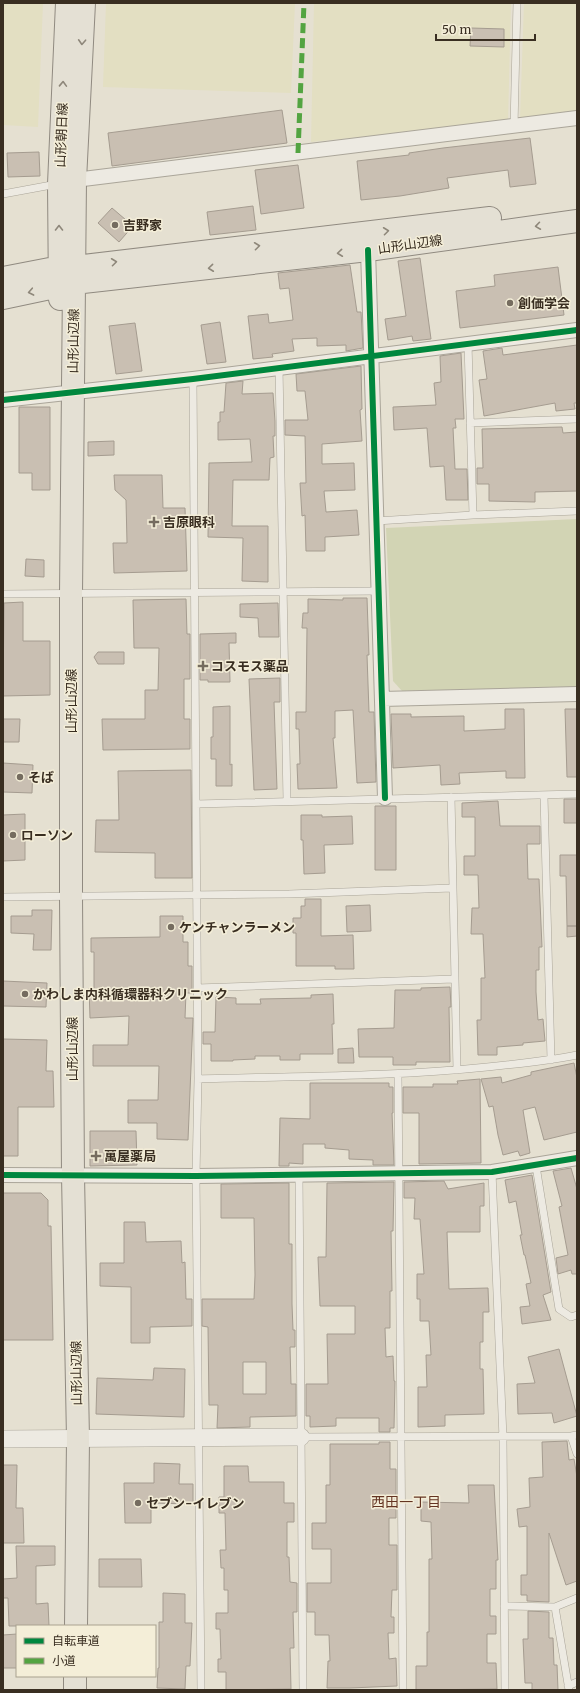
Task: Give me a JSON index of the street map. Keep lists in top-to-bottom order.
{
  "streets": {
    "main road": ["山形朝日線", "山形山辺線"]
  },
  "crossings": [
    ["山形朝日線", "山形山辺線"]
  ],
  "districts": ["西田一丁目"],
  "places": {
    "other": [
      "吉野家",
      "創価学会",
      "そば",
      "ローソン",
      "ケンチャンラーメン",
      "かわしま内科循環器科クリニック",
      "セブン-イレブン"
    ],
    "health": ["吉原眼科", "コスモス薬品", "萬屋薬局"]
  },
  "legend": ["自転車道", "小道"],
  "scale_bar": "50 m"
}
